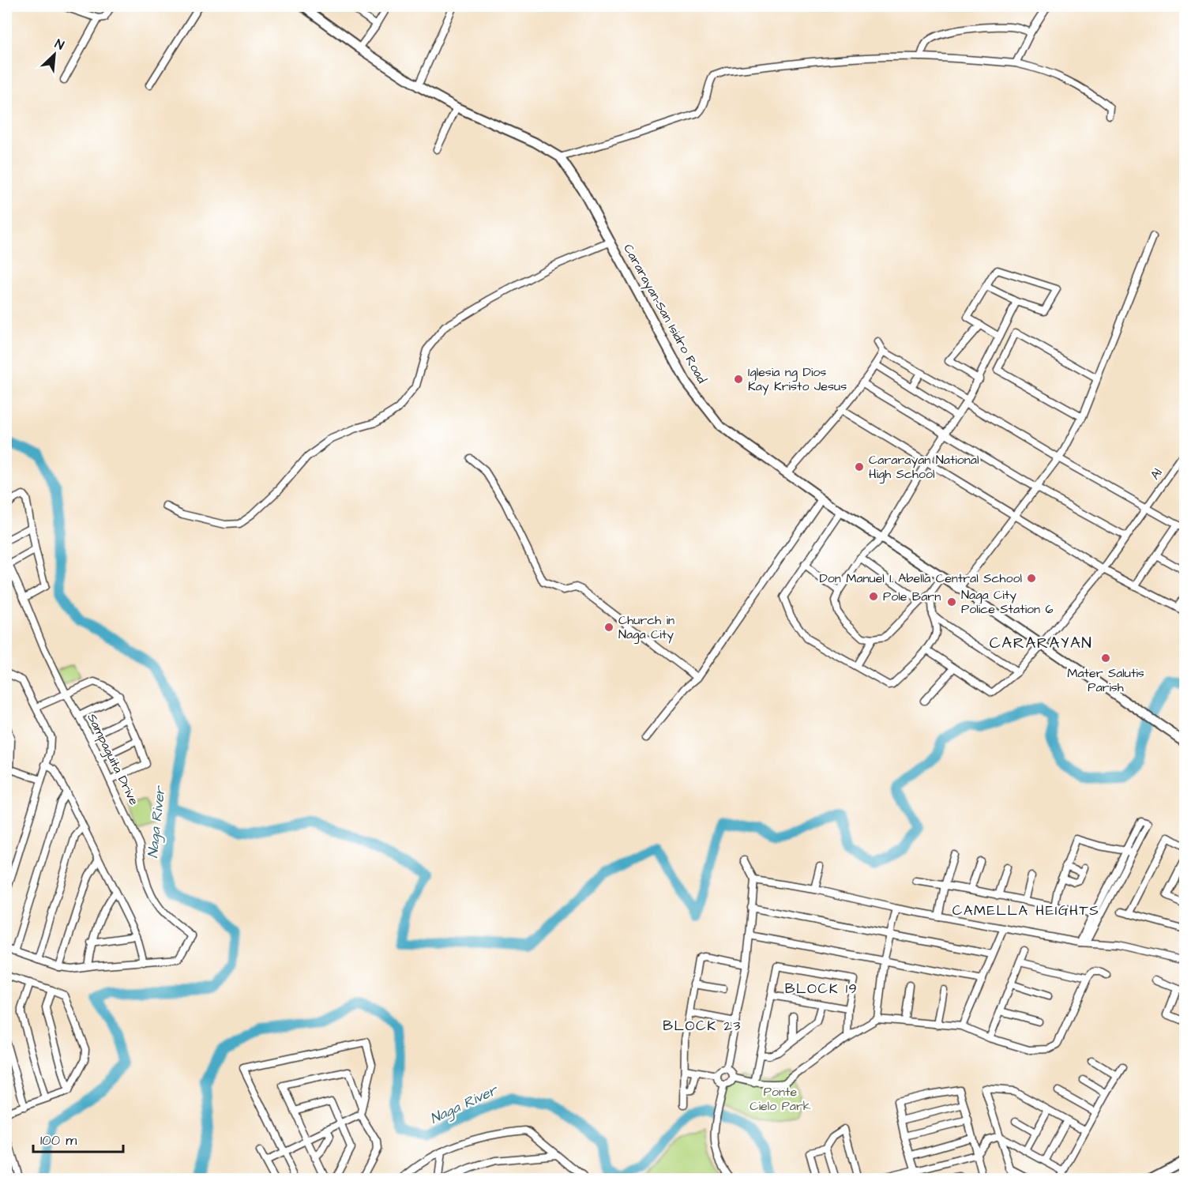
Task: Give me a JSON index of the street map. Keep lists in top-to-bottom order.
{
  "streets": {
    "main road": ["Cararayan-San Isidro Road"],
    "street": ["Al", "Sampaguita Drive"]
  },
  "crossings": [
    ["Cararayan-San Isidro Road", "Al"]
  ],
  "districts": [
    "CARARAYAN",
    "CAMELLA HEIGHTS",
    "BLOCK 19",
    "BLOCK 23"
  ],
  "water": ["Naga River"],
  "parks": ["Ponte Cielo Park"],
  "places": [
    "Iglesia ng Dios Kay Kristo Jesus",
    "Cararayan National High School",
    "Don Manuel I. Abella Central School",
    "Pole Barn",
    "Naga City Police Station 6",
    "Church in Naga City",
    "Mater Salutis Parish"
  ],
  "scale_bar": "100 m",
  "north": "top right"
}
